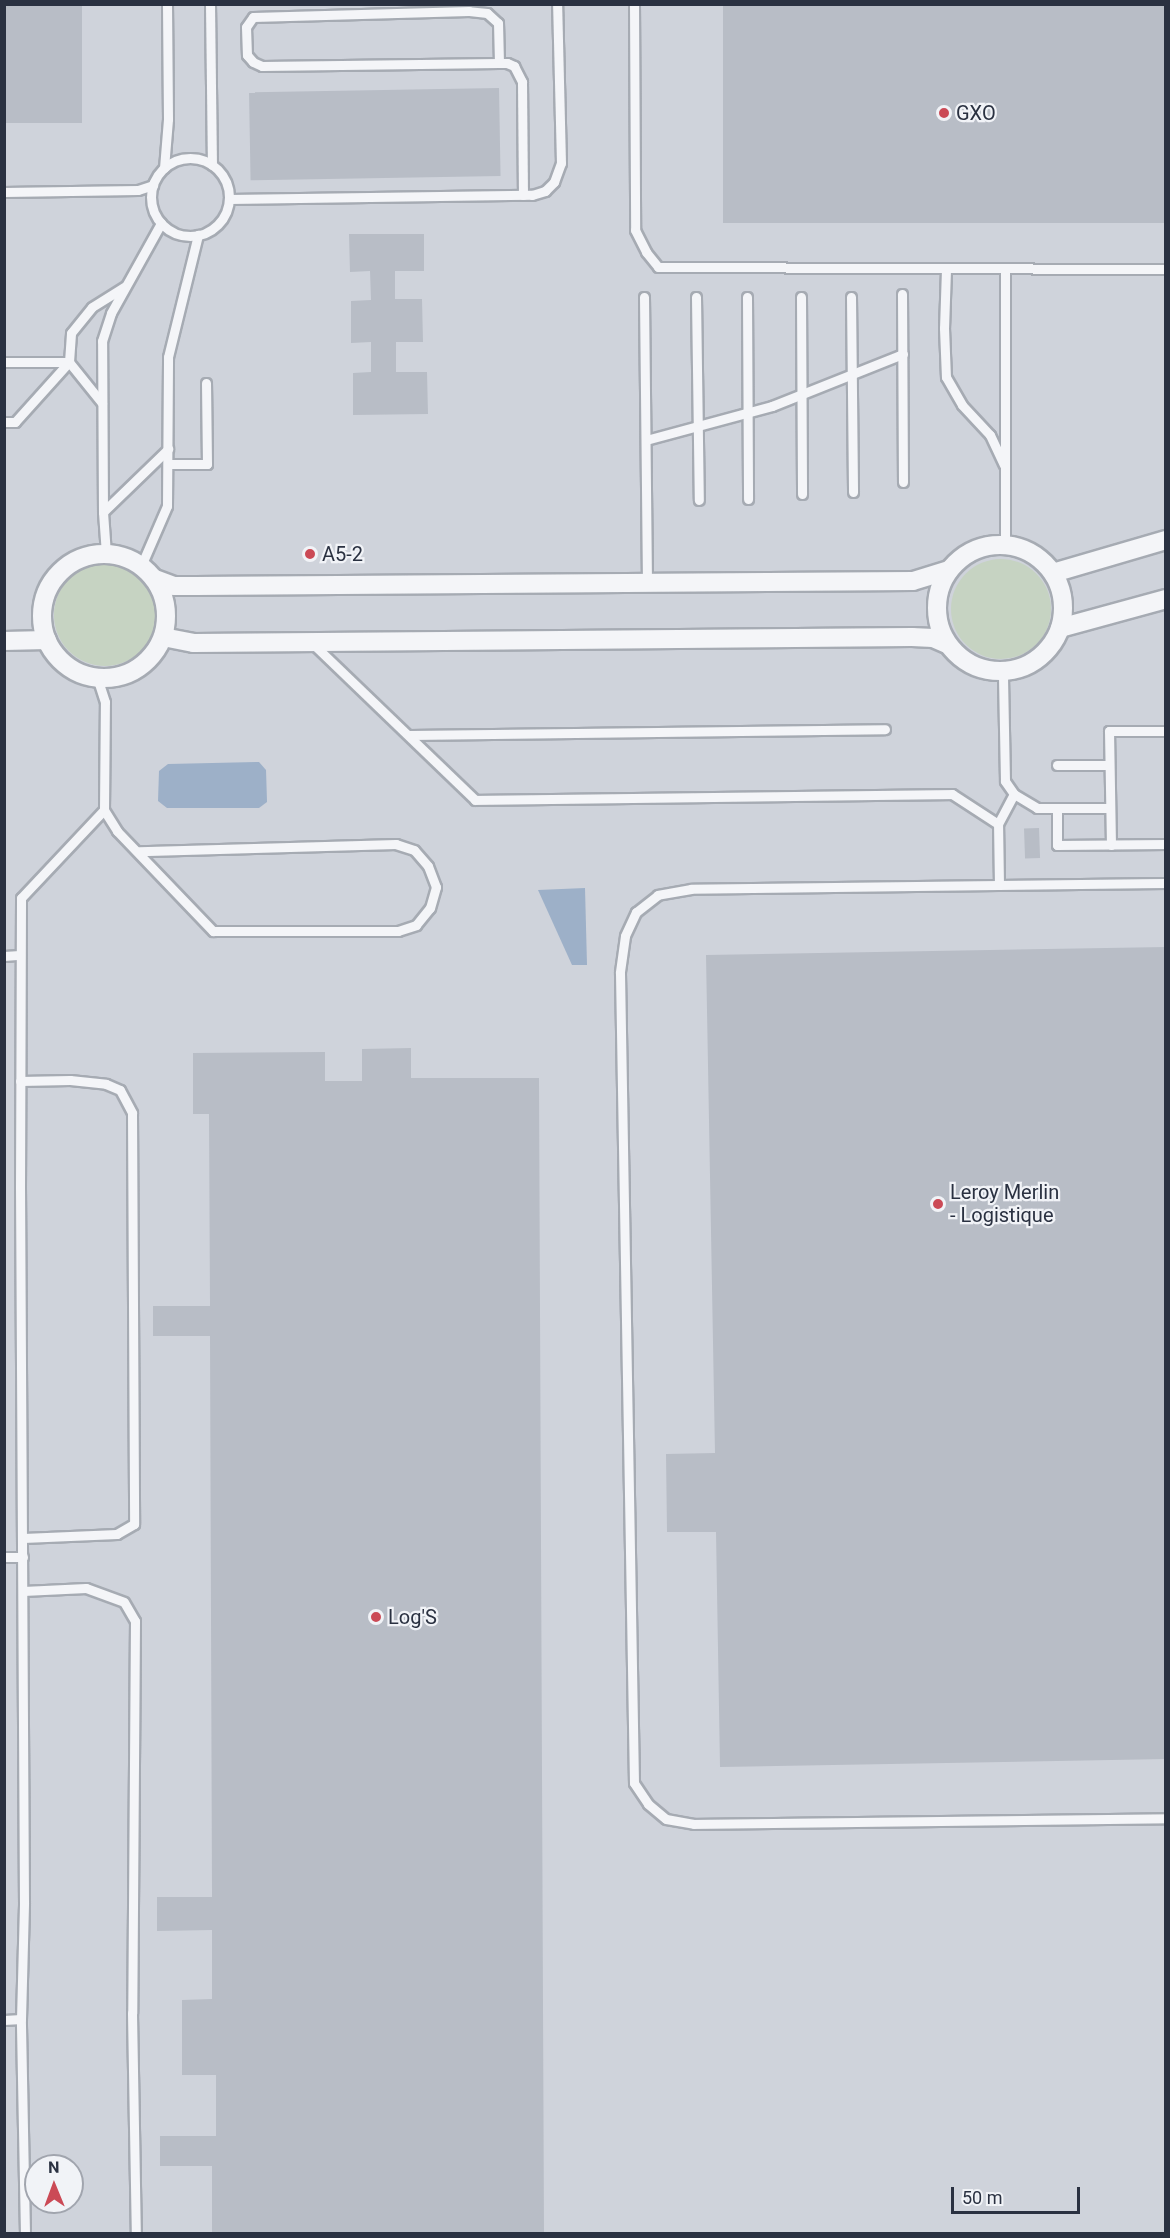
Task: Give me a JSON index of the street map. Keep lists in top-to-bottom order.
{
  "places": [
    "GXO",
    "A5-2",
    "Leroy Merlin - Logistique",
    "Log'S"
  ],
  "scale_bar": "50 m",
  "north": "top"
}
